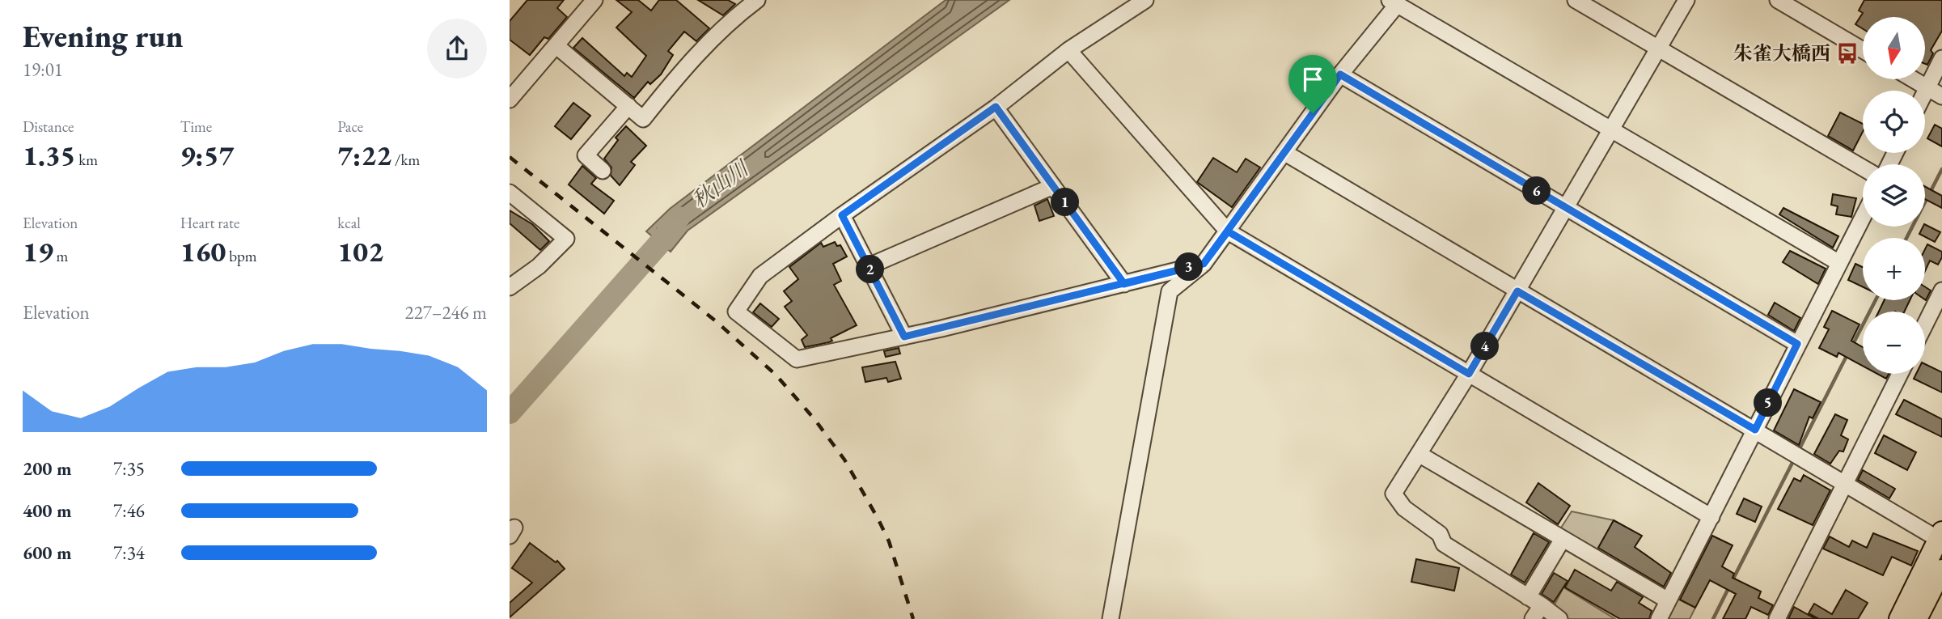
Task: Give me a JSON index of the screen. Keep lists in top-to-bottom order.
{
  "water": ["秋山川"],
  "places": {
    "bus stop": ["朱雀大橋西"]
  },
  "north": "bottom",
  "page": {
    "heading": ["Evening run", "19:01"],
    "map_buttons": ["+", "−"],
    "stats": [
      ["Distance", "1.35 km"],
      ["Time", "9:57"],
      ["Pace", "7:22 /km"],
      ["Elevation", "19 m"],
      ["Heart rate", "160 bpm"],
      ["kcal", "102"]
    ],
    "pins": [
      "6",
      "1",
      "3",
      "2",
      "4",
      "5"
    ],
    "chart": ["Elevation", "227–246 m"],
    "list": [
      {
        "name": "200 m",
        "note": "7:35"
      },
      {
        "name": "400 m",
        "note": "7:46"
      },
      {
        "name": "600 m",
        "note": "7:34"
      }
    ]
  }
}
